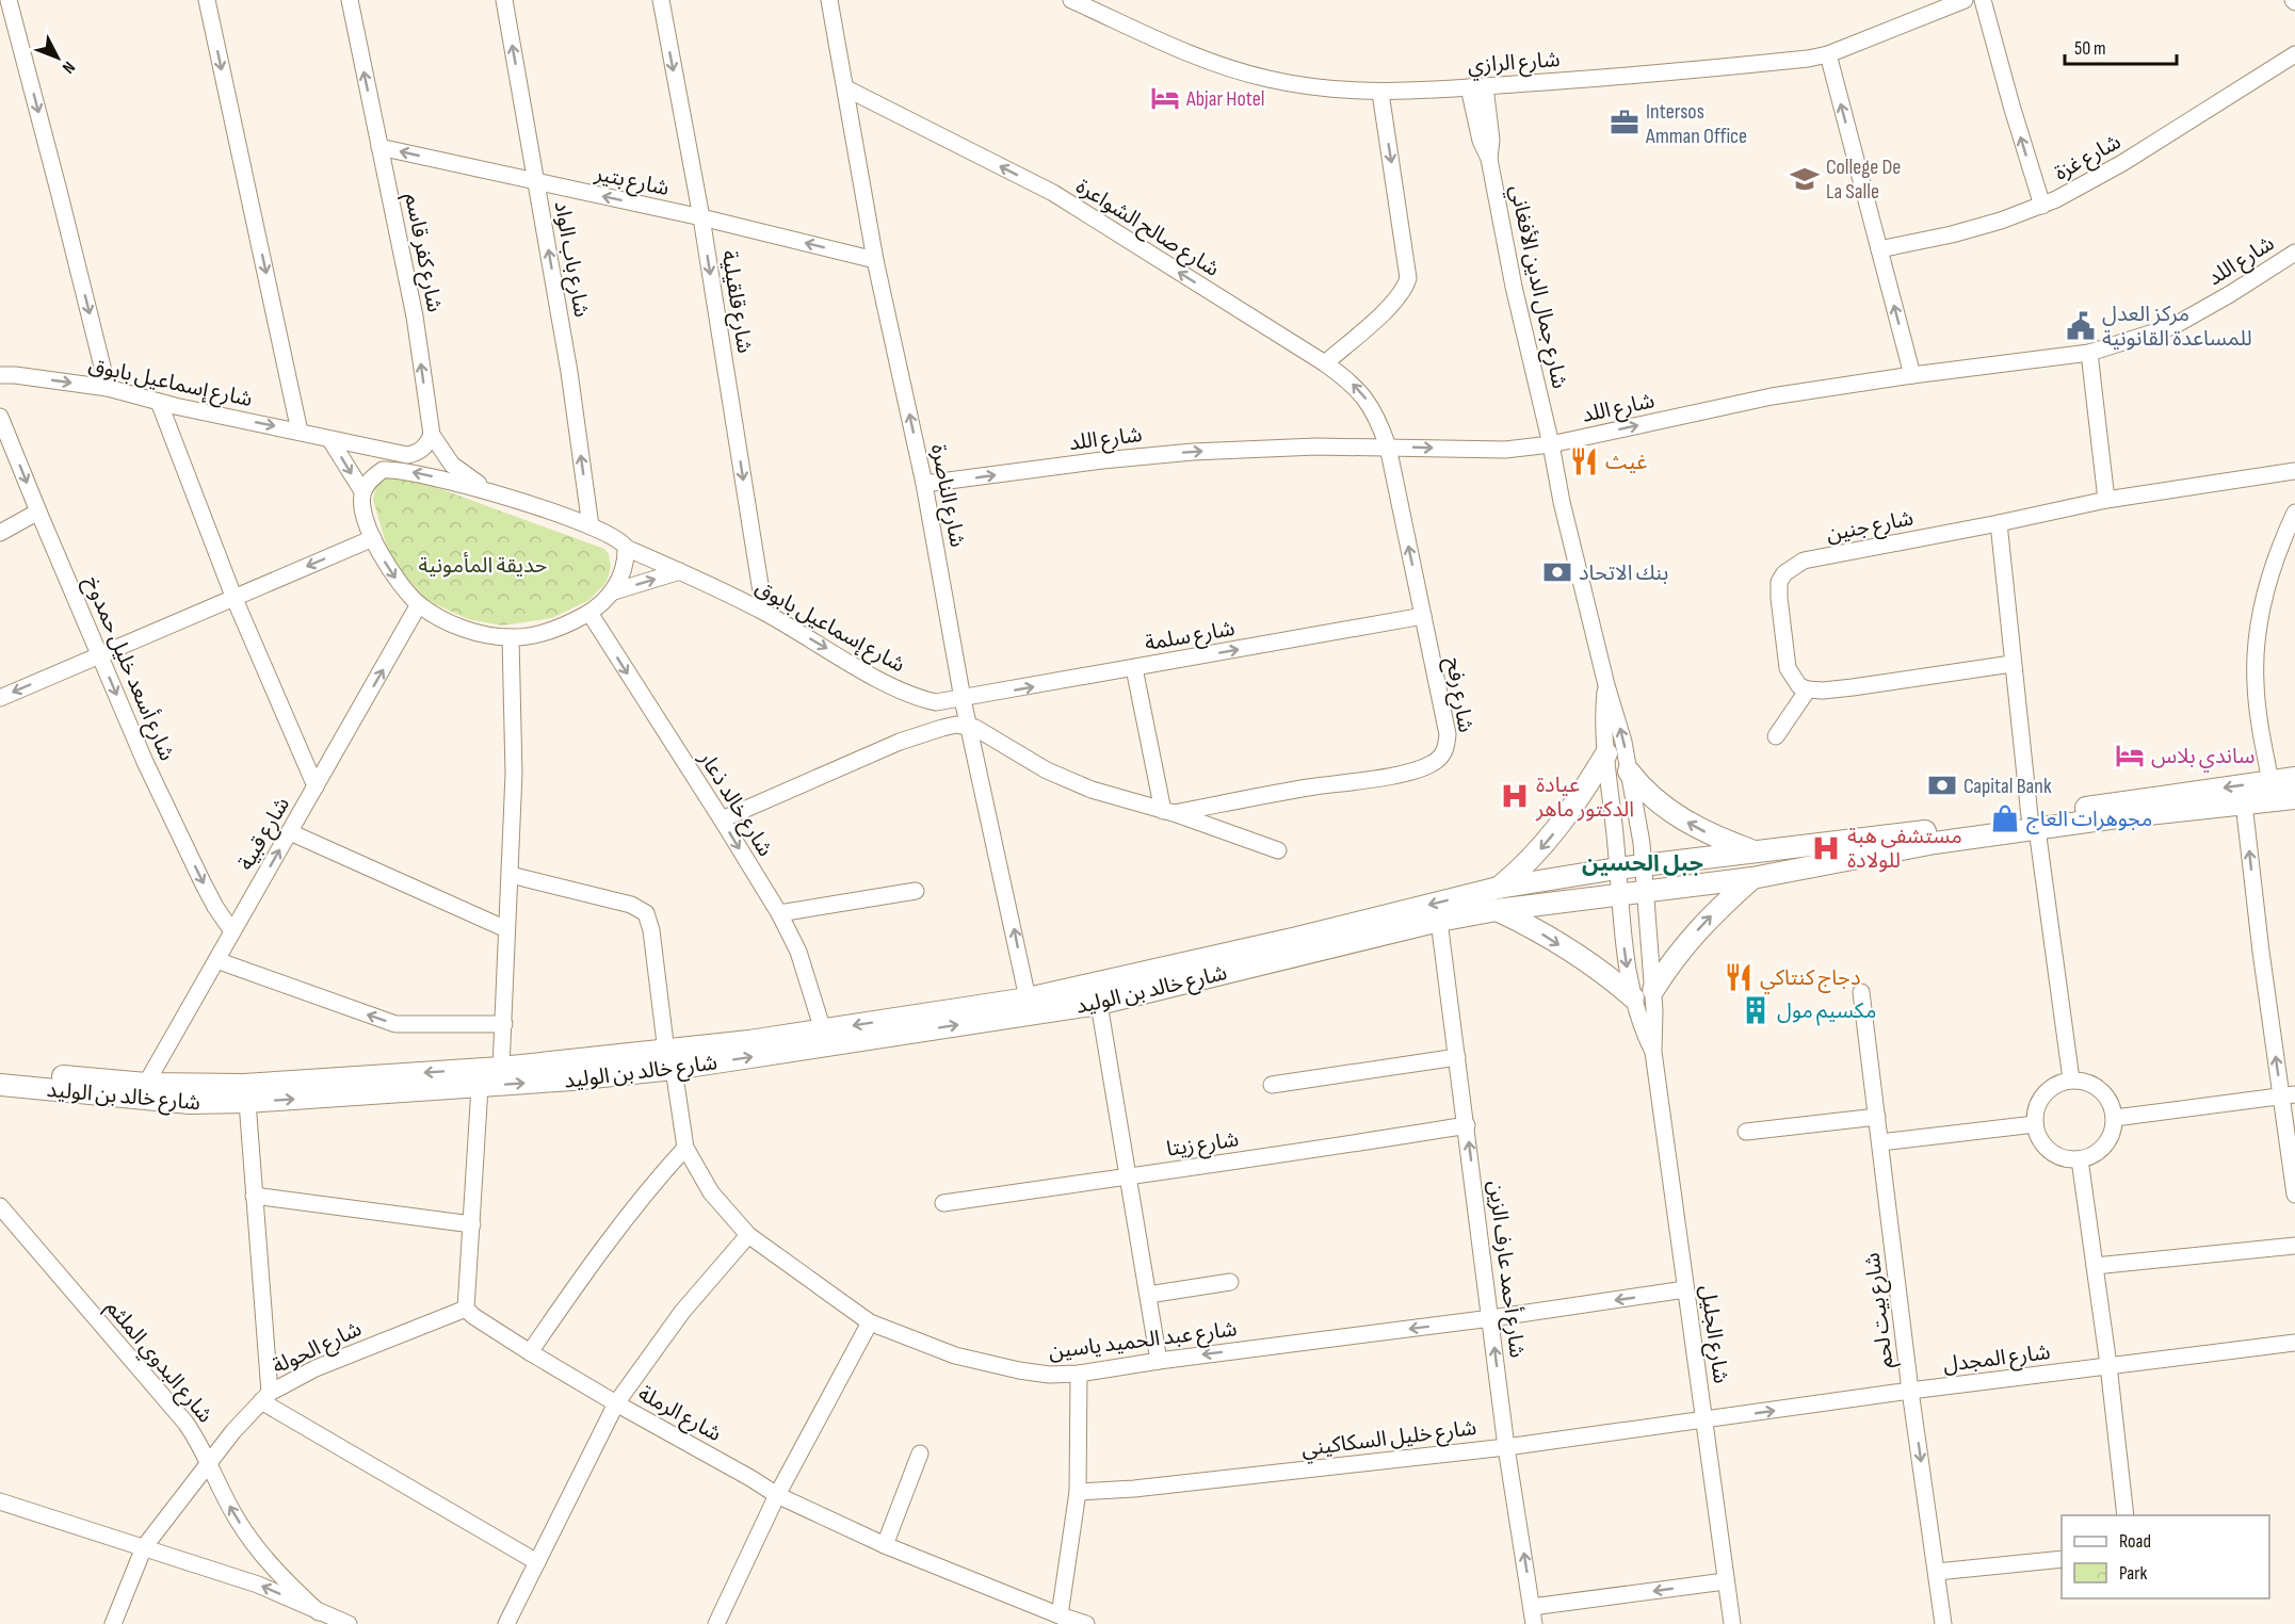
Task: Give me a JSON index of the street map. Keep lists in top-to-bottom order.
{
  "streets": {
    "main road": ["شارع خالد بن الوليد"],
    "street": [
      "شارع الرازي",
      "شارع غزة",
      "شارع بتير",
      "شارع صالح الشواعرة",
      "شارع كفر قاسم",
      "شارع باب الواد",
      "شارع اللد",
      "شارع جمال الدين الأفغاني",
      "شارع قلقيلية",
      "شارع إسماعيل بابوق",
      "شارع الناصرة",
      "شارع جنين",
      "شارع سلمة",
      "شارع أسعد خليل حمدوخ",
      "شارع رفح",
      "شارع خالد ذعار",
      "شارع قبية",
      "شارع زيتا",
      "شارع أحمد عارف الزين",
      "شارع بيت لحم",
      "شارع الجليل",
      "شارع عبد الحميد ياسين",
      "شارع الحولة",
      "شارع المجدل",
      "شارع البدوي الملثم",
      "شارع الرملة",
      "شارع خليل السكاكيني"
    ]
  },
  "crossings": [
    ["شارع الرازي", "شارع جمال الدين الأفغاني"],
    ["شارع بتير", "شارع كفر قاسم"],
    ["شارع بتير", "شارع باب الواد"],
    ["شارع بتير", "شارع قلقيلية"],
    ["شارع بتير", "شارع الناصرة"],
    ["شارع صالح الشواعرة", "شارع اللد"],
    ["شارع صالح الشواعرة", "شارع الناصرة"],
    ["شارع صالح الشواعرة", "شارع رفح"],
    ["شارع كفر قاسم", "شارع إسماعيل بابوق"],
    ["شارع باب الواد", "شارع إسماعيل بابوق"],
    ["شارع اللد", "شارع جمال الدين الأفغاني"],
    ["شارع اللد", "شارع الناصرة"],
    ["شارع اللد", "شارع رفح"],
    ["شارع جمال الدين الأفغاني", "شارع خالد بن الوليد"],
    ["شارع جمال الدين الأفغاني", "شارع الجليل"],
    ["شارع قلقيلية", "شارع إسماعيل بابوق"],
    ["شارع إسماعيل بابوق", "شارع الناصرة"],
    ["شارع إسماعيل بابوق", "شارع سلمة"],
    ["شارع الناصرة", "شارع سلمة"],
    ["شارع الناصرة", "شارع خالد بن الوليد"],
    ["شارع سلمة", "شارع رفح"],
    ["شارع أسعد خليل حمدوخ", "شارع قبية"],
    ["شارع خالد ذعار", "شارع خالد بن الوليد"],
    ["شارع قبية", "شارع خالد بن الوليد"],
    ["شارع خالد بن الوليد", "شارع أحمد عارف الزين"],
    ["شارع خالد بن الوليد", "شارع الجليل"],
    ["شارع خالد بن الوليد", "شارع عبد الحميد ياسين"],
    ["شارع زيتا", "شارع أحمد عارف الزين"],
    ["شارع أحمد عارف الزين", "شارع عبد الحميد ياسين"],
    ["شارع أحمد عارف الزين", "شارع خليل السكاكيني"],
    ["شارع بيت لحم", "شارع المجدل"],
    ["شارع الجليل", "شارع عبد الحميد ياسين"],
    ["شارع الجليل", "شارع المجدل"],
    ["شارع الجليل", "شارع خليل السكاكيني"],
    ["شارع الحولة", "شارع البدوي الملثم"],
    ["شارع الحولة", "شارع الرملة"],
    ["شارع المجدل", "شارع خليل السكاكيني"]
  ],
  "one_way": [
    "شارع بتير",
    "شارع صالح الشواعرة",
    "شارع باب الواد",
    "شارع اللد",
    "شارع قلقيلية",
    "شارع الناصرة",
    "شارع سلمة",
    "شارع أسعد خليل حمدوخ",
    "شارع خالد ذعار",
    "شارع قبية",
    "شارع أحمد عارف الزين",
    "شارع عبد الحميد ياسين"
  ],
  "districts": ["جبل الحسين"],
  "parks": ["حديقة المأمونية"],
  "places": {
    "hotel": ["Abjar Hotel", "ساندي بلاس"],
    "office": ["Intersos Amman Office"],
    "school or university": ["College De La Salle"],
    "public building": ["مركز العدل للمساعدة القانونية"],
    "restaurant": ["غيث", "دجاج كنتاكي"],
    "bank": ["بنك الاتحاد", "Capital Bank"],
    "hospital": ["عيادة الدكتور ماهر", "مستشفى هبة للولادة"],
    "shop": ["مجوهرات العاج"],
    "building": ["مكسيم مول"]
  },
  "legend": ["Road", "Park"],
  "scale_bar": "50 m",
  "north": "bottom right"
}
